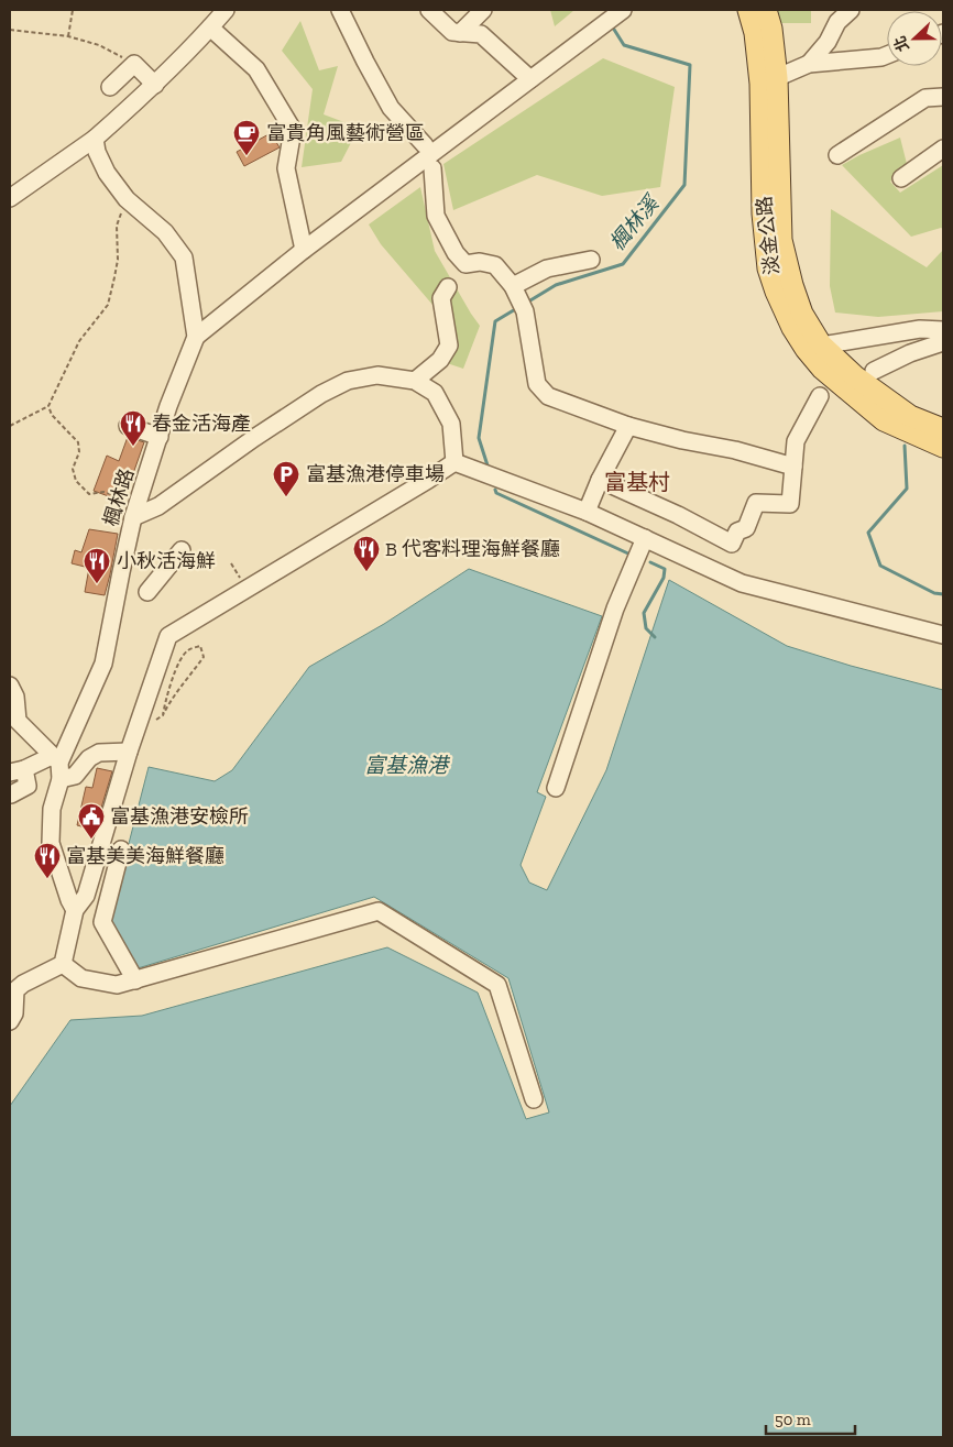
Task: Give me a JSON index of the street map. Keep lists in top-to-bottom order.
{
  "streets": {
    "main road": ["淡金公路"],
    "street": ["楓林路"]
  },
  "districts": ["富基村"],
  "water": ["楓林溪", "富基漁港"],
  "places": {
    "cafe": ["富貴角風藝術營區"],
    "restaurant": [
      "春金活海產",
      "B 代客料理海鮮餐廳",
      "小秋活海鮮",
      "富基美美海鮮餐廳"
    ],
    "parking": ["富基漁港停車場"],
    "public building": ["富基漁港安檢所"]
  },
  "scale_bar": "50 m",
  "north": "left"
}
